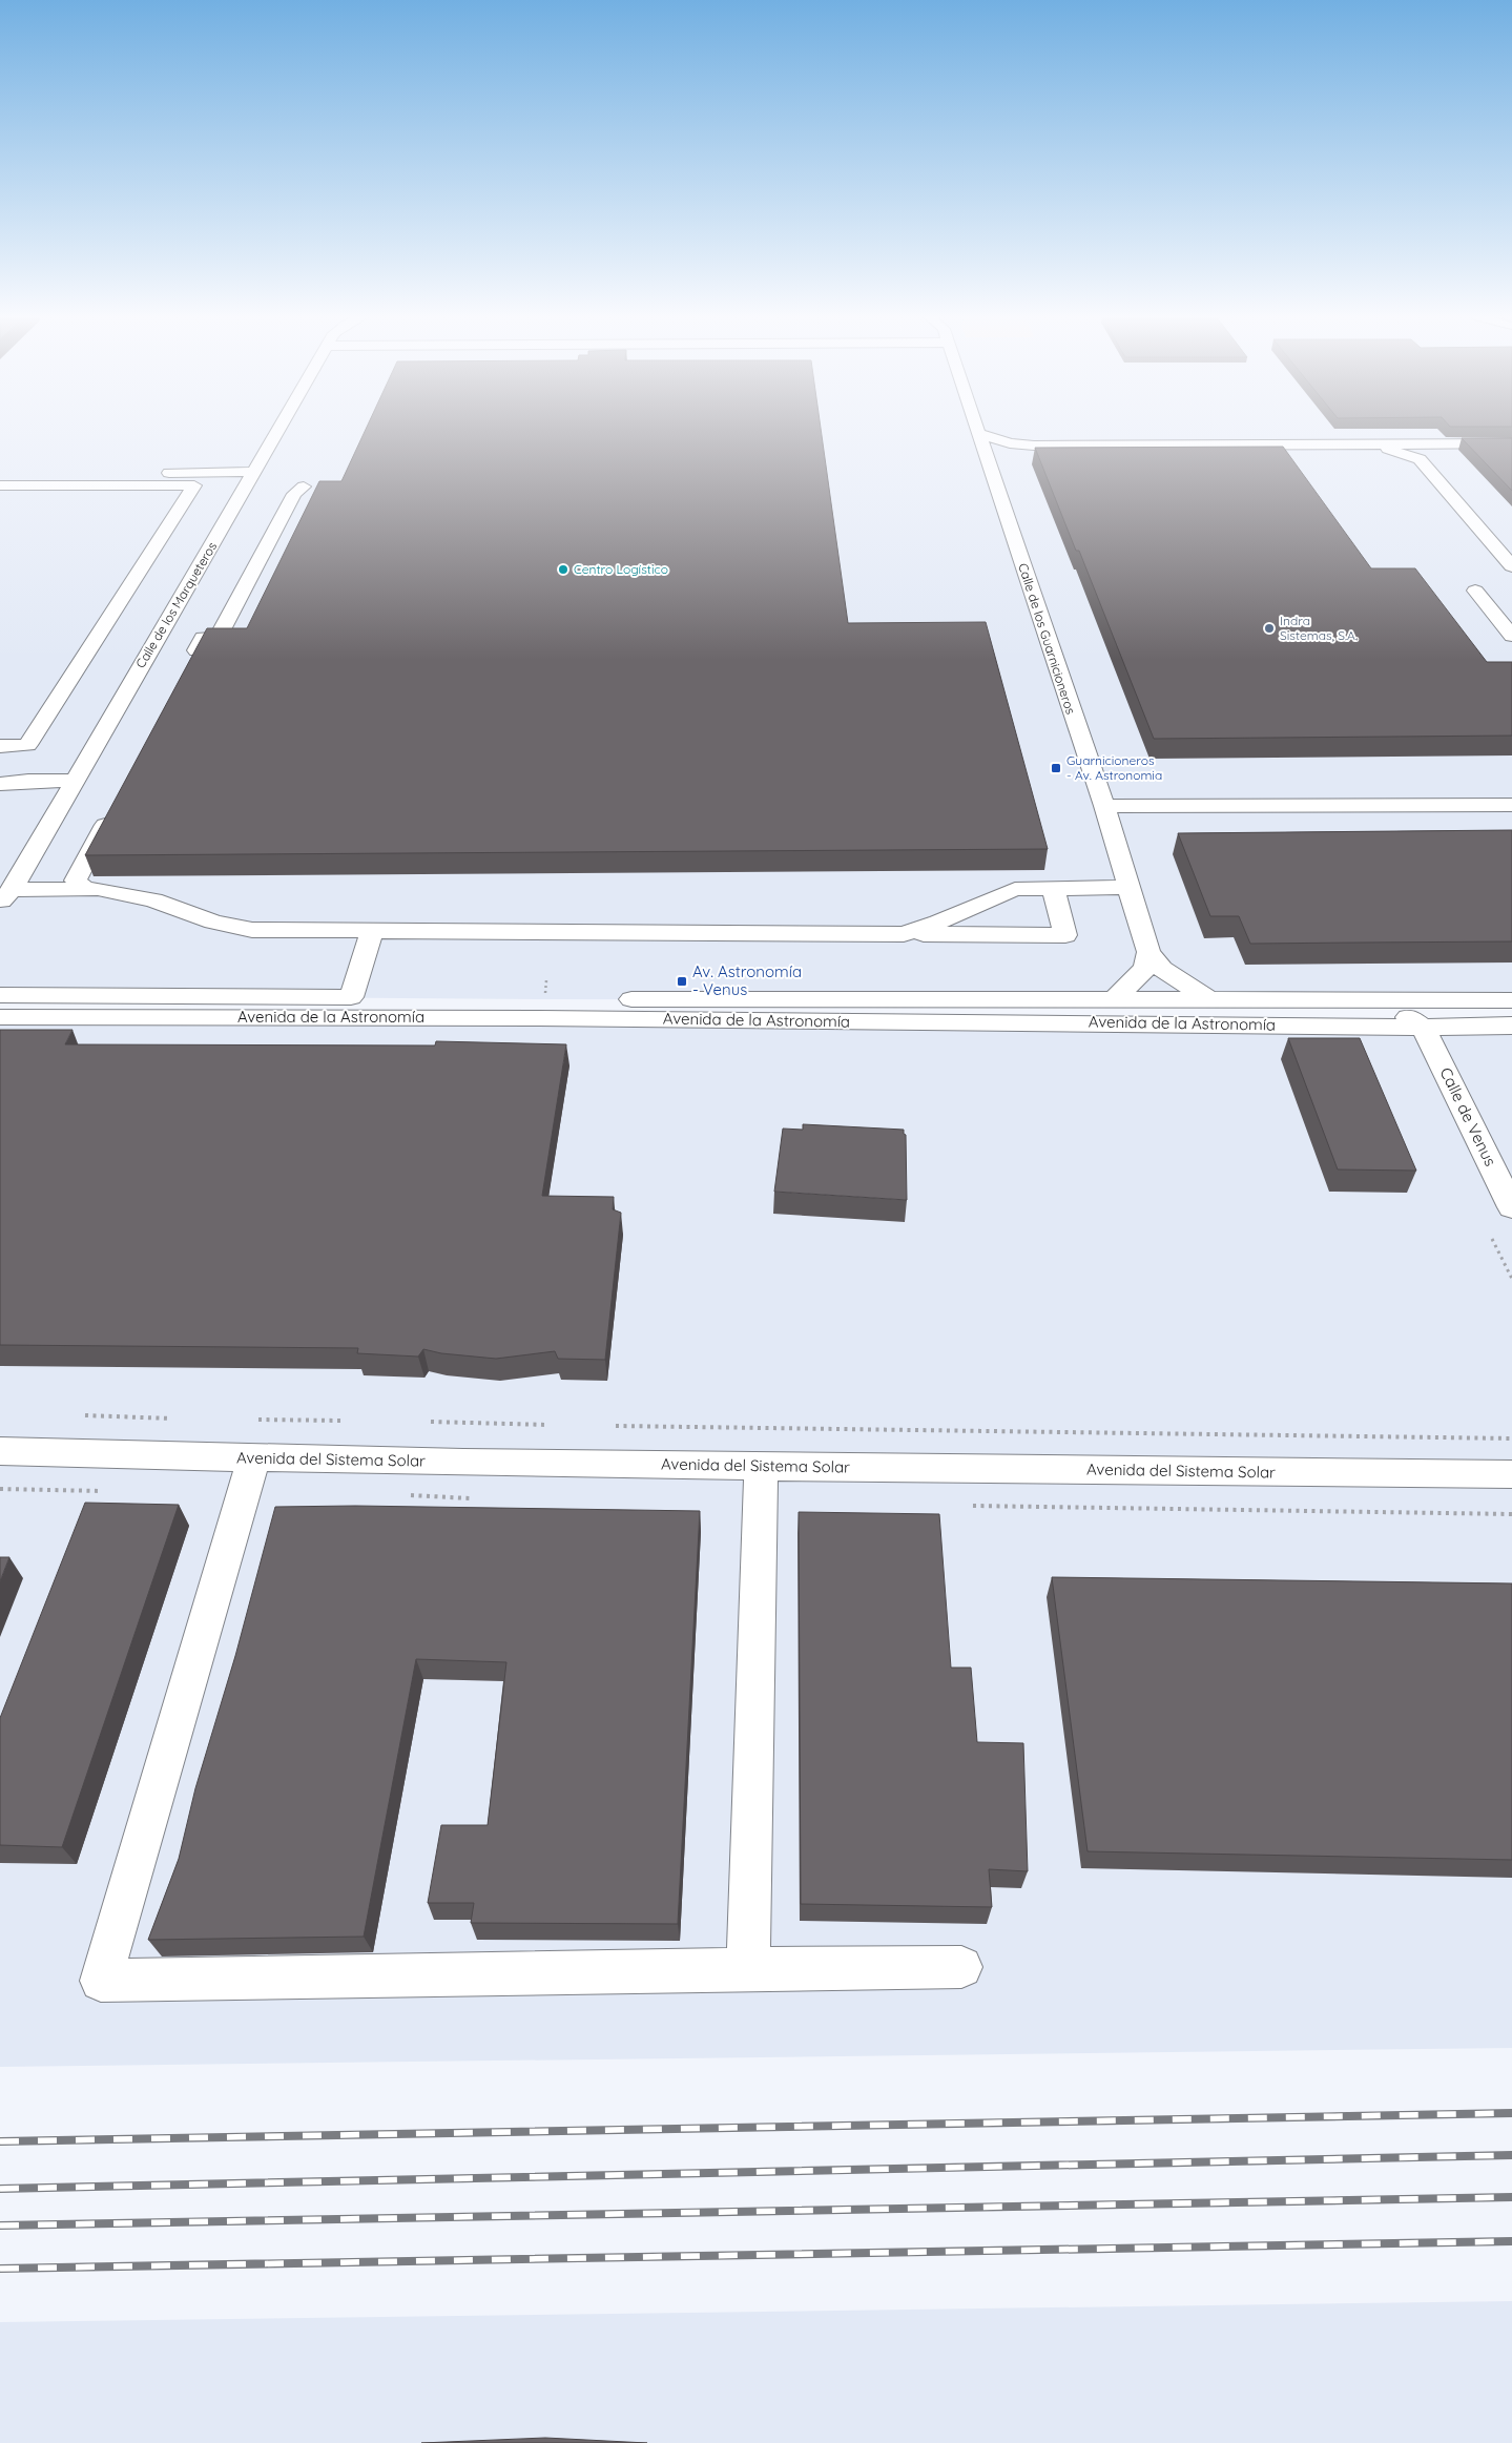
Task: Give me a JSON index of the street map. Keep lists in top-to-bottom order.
{
  "streets": {
    "street": [
      "Calle de los Marqueteros",
      "Calle de los Guarnicioneros",
      "Avenida de la Astronomía",
      "Calle de Venus",
      "Avenida del Sistema Solar"
    ]
  },
  "crossings": [
    ["Calle de los Guarnicioneros", "Avenida de la Astronomía"],
    ["Avenida de la Astronomía", "Calle de Venus"]
  ],
  "places": {
    "other": ["Centro Logístico", "Indra Sistemas, S.A."],
    "transit": ["Guarnicioneros - Av. Astronomia", "Av. Astronomía - Venus"]
  }
}
